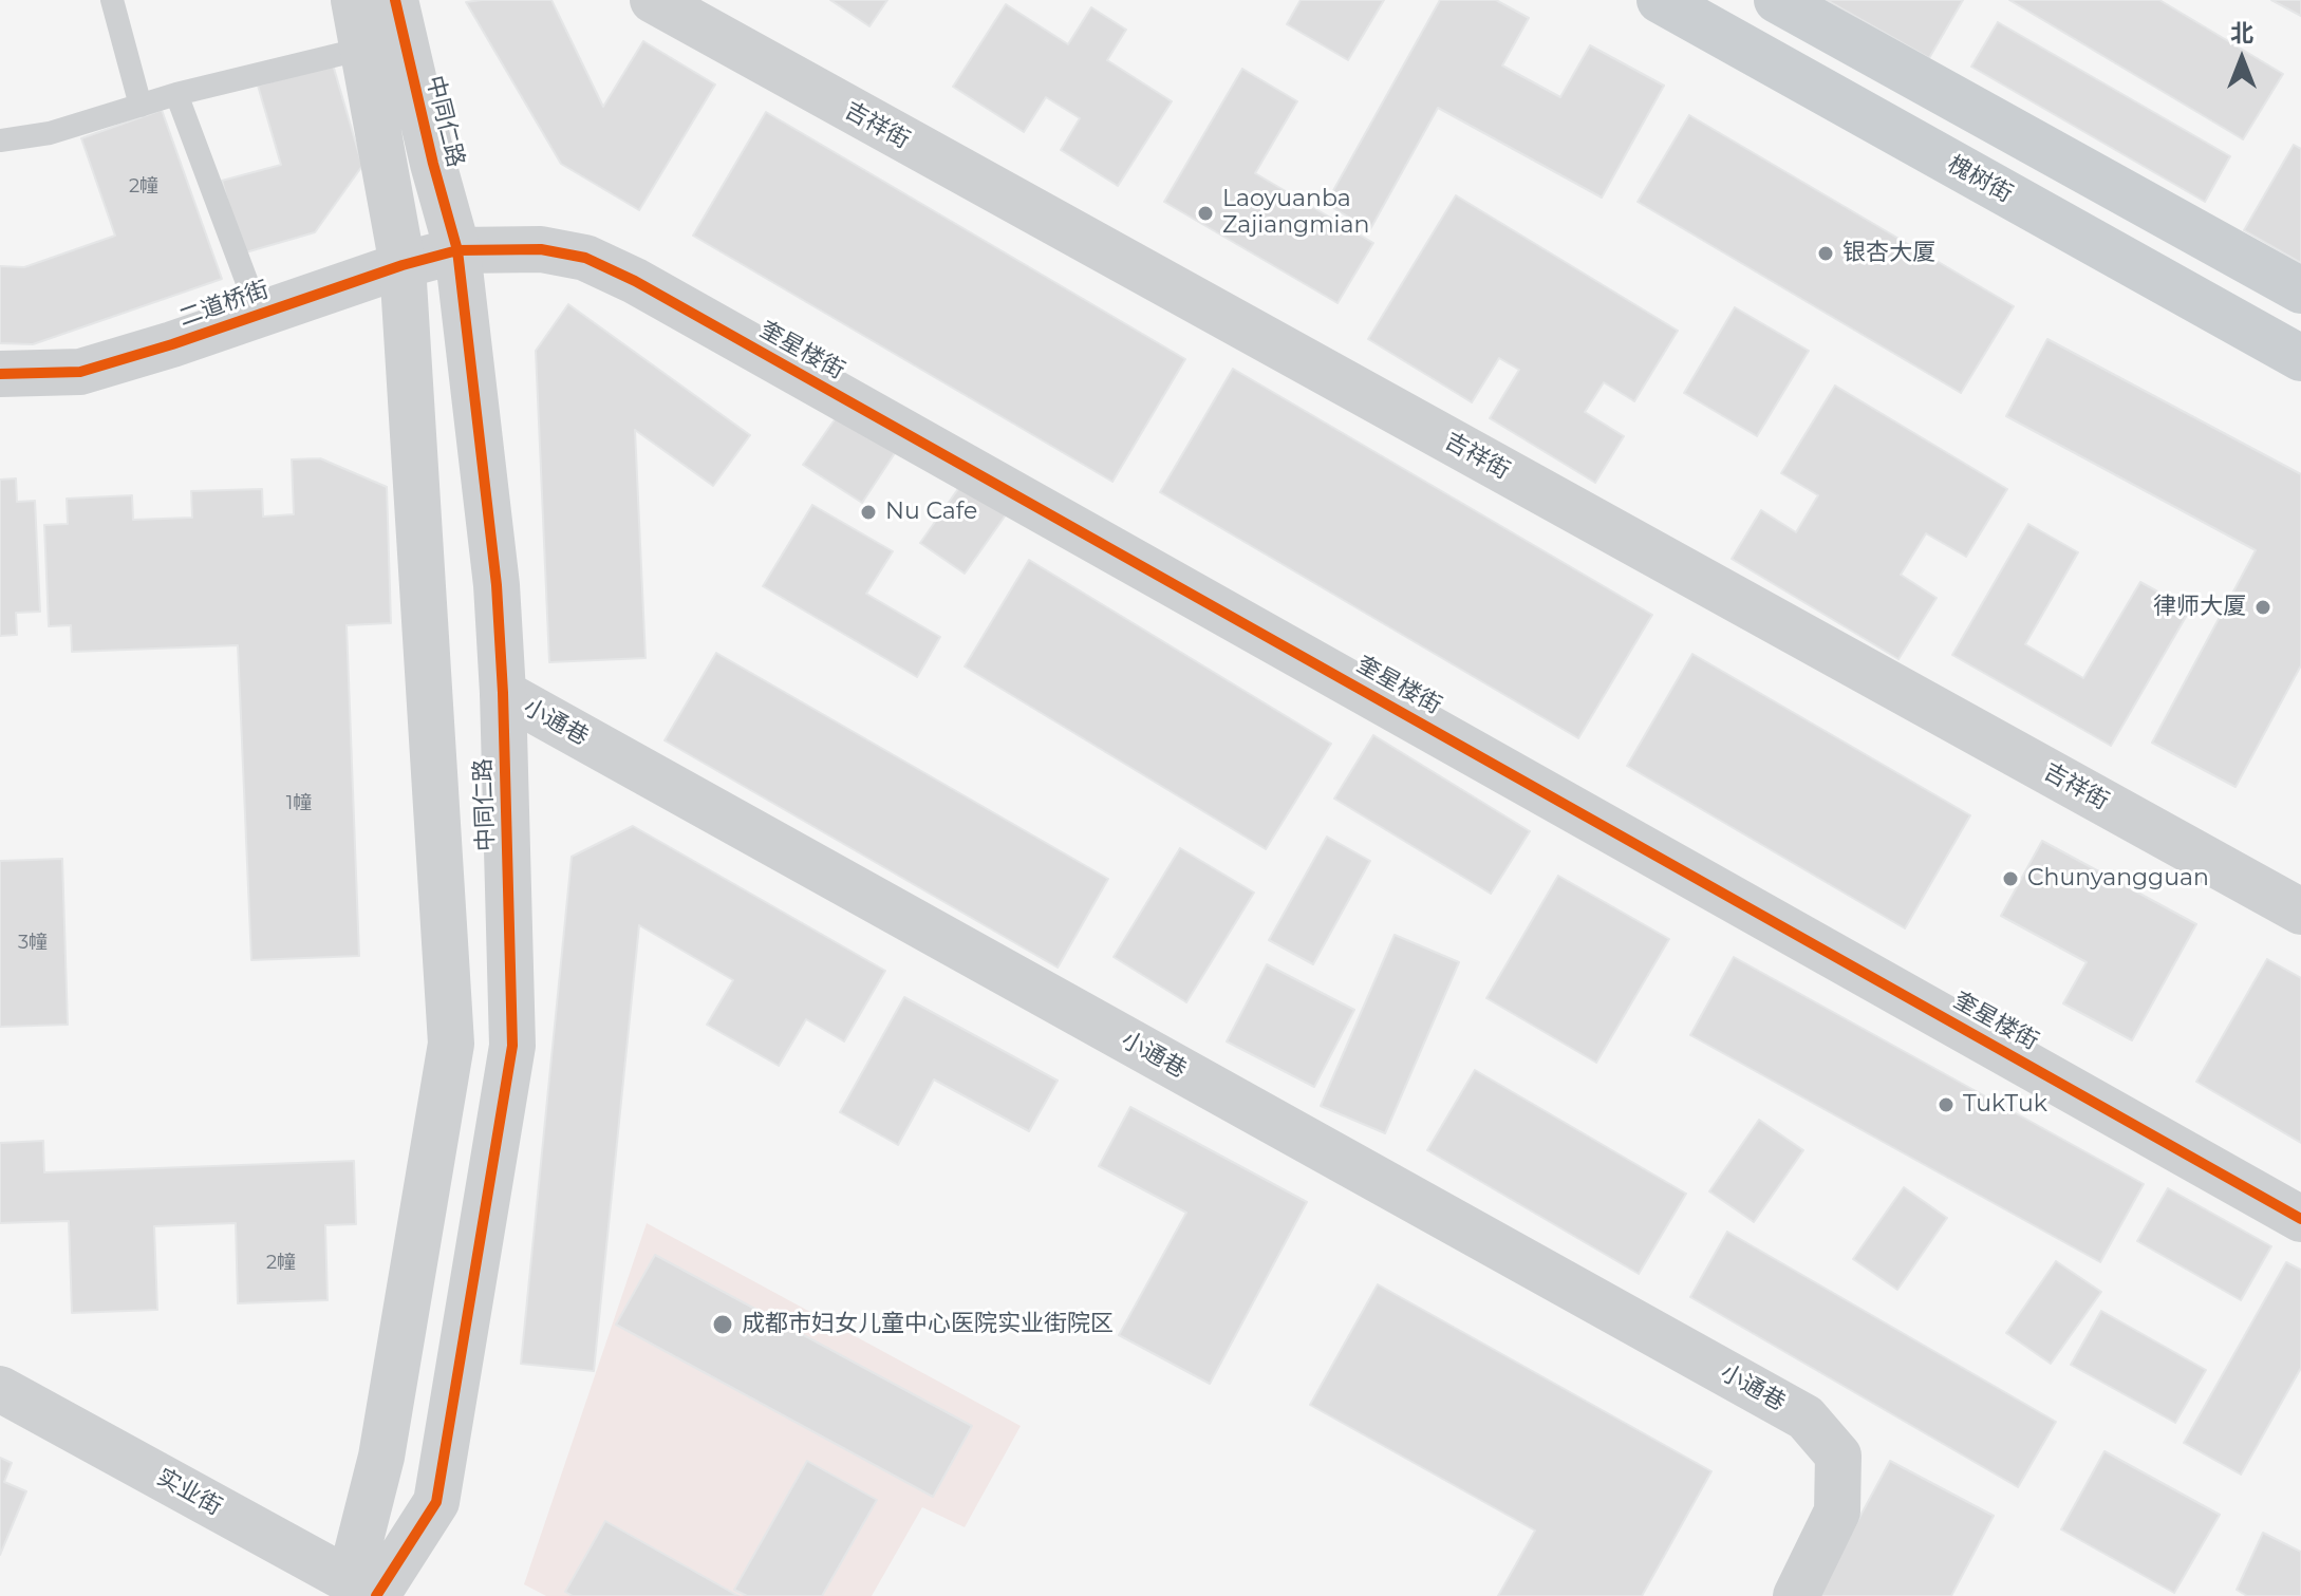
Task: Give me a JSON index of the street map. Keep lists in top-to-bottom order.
{
  "streets": {
    "main road": ["槐树街"],
    "street": [
      "中同仁路",
      "吉祥街",
      "二道桥街",
      "奎星楼街",
      "小通巷",
      "实业街"
    ]
  },
  "crossings": [
    ["中同仁路", "二道桥街"],
    ["中同仁路", "奎星楼街"],
    ["中同仁路", "小通巷"],
    ["中同仁路", "实业街"],
    ["二道桥街", "奎星楼街"]
  ],
  "places": [
    "Laoyuanba Zajiangmian",
    "银杏大厦",
    "Nu Cafe",
    "律师大厦",
    "Chunyangguan",
    "TukTuk",
    "成都市妇女儿童中心医院实业街院区"
  ],
  "house_numbers": [
    "2幢",
    "1幢",
    "3幢",
    "2幢"
  ],
  "north": "top"
}
